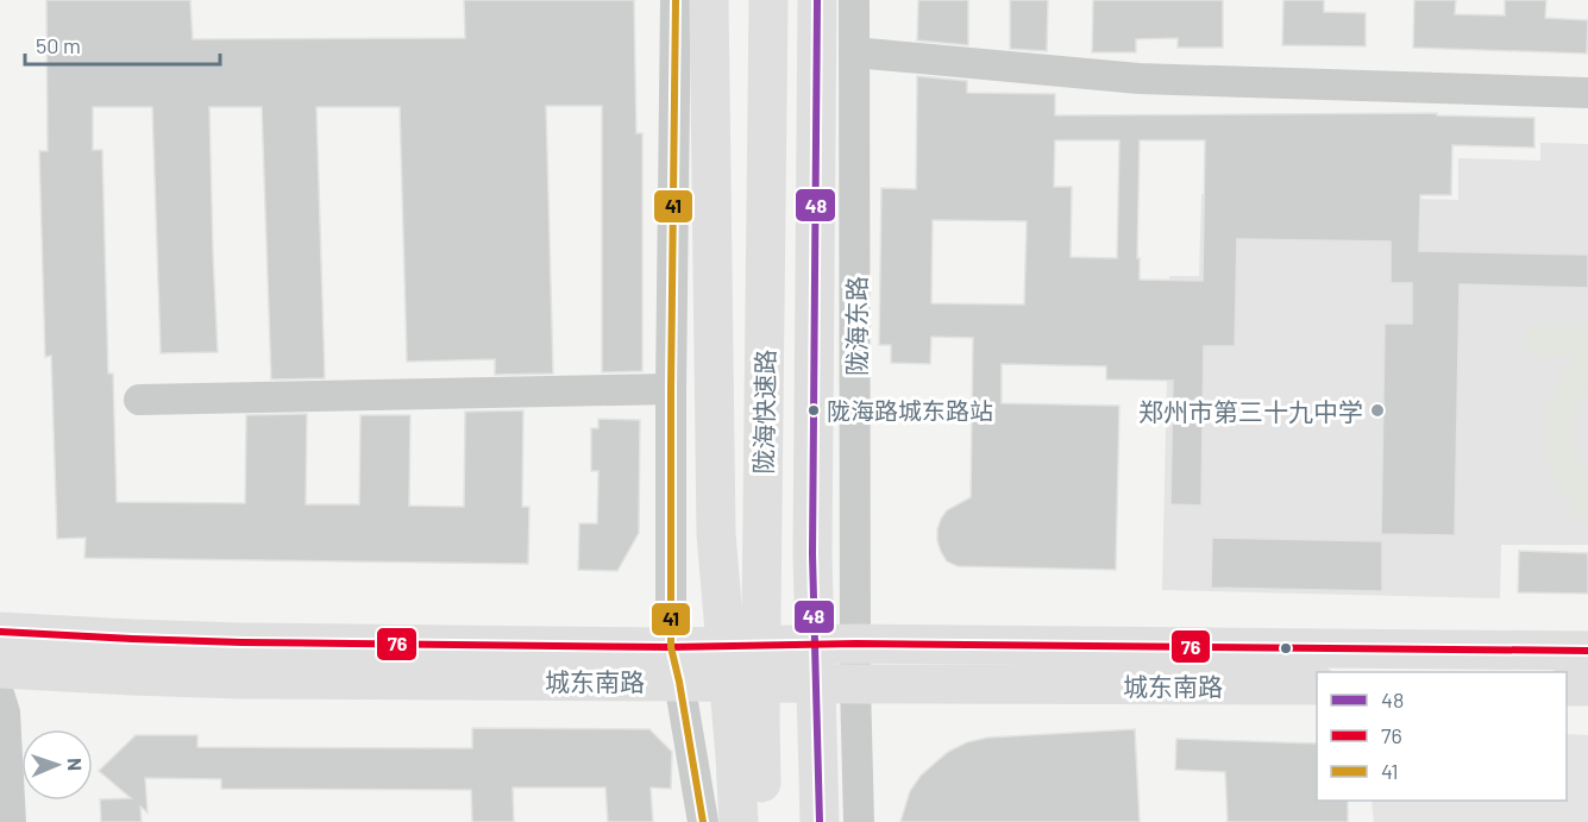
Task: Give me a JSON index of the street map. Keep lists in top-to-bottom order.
{
  "streets": {
    "main road": ["陇海快速路", "城东南路"],
    "street": ["陇海东路"]
  },
  "crossings": [
    ["陇海东路", "城东南路"]
  ],
  "places": ["陇海路城东路站", "郑州市第三十九中学"],
  "lines": ["transit line 48", "transit line 41", "transit line 76"],
  "legend": ["48", "76", "41"],
  "scale_bar": "50 m",
  "north": "right"
}
